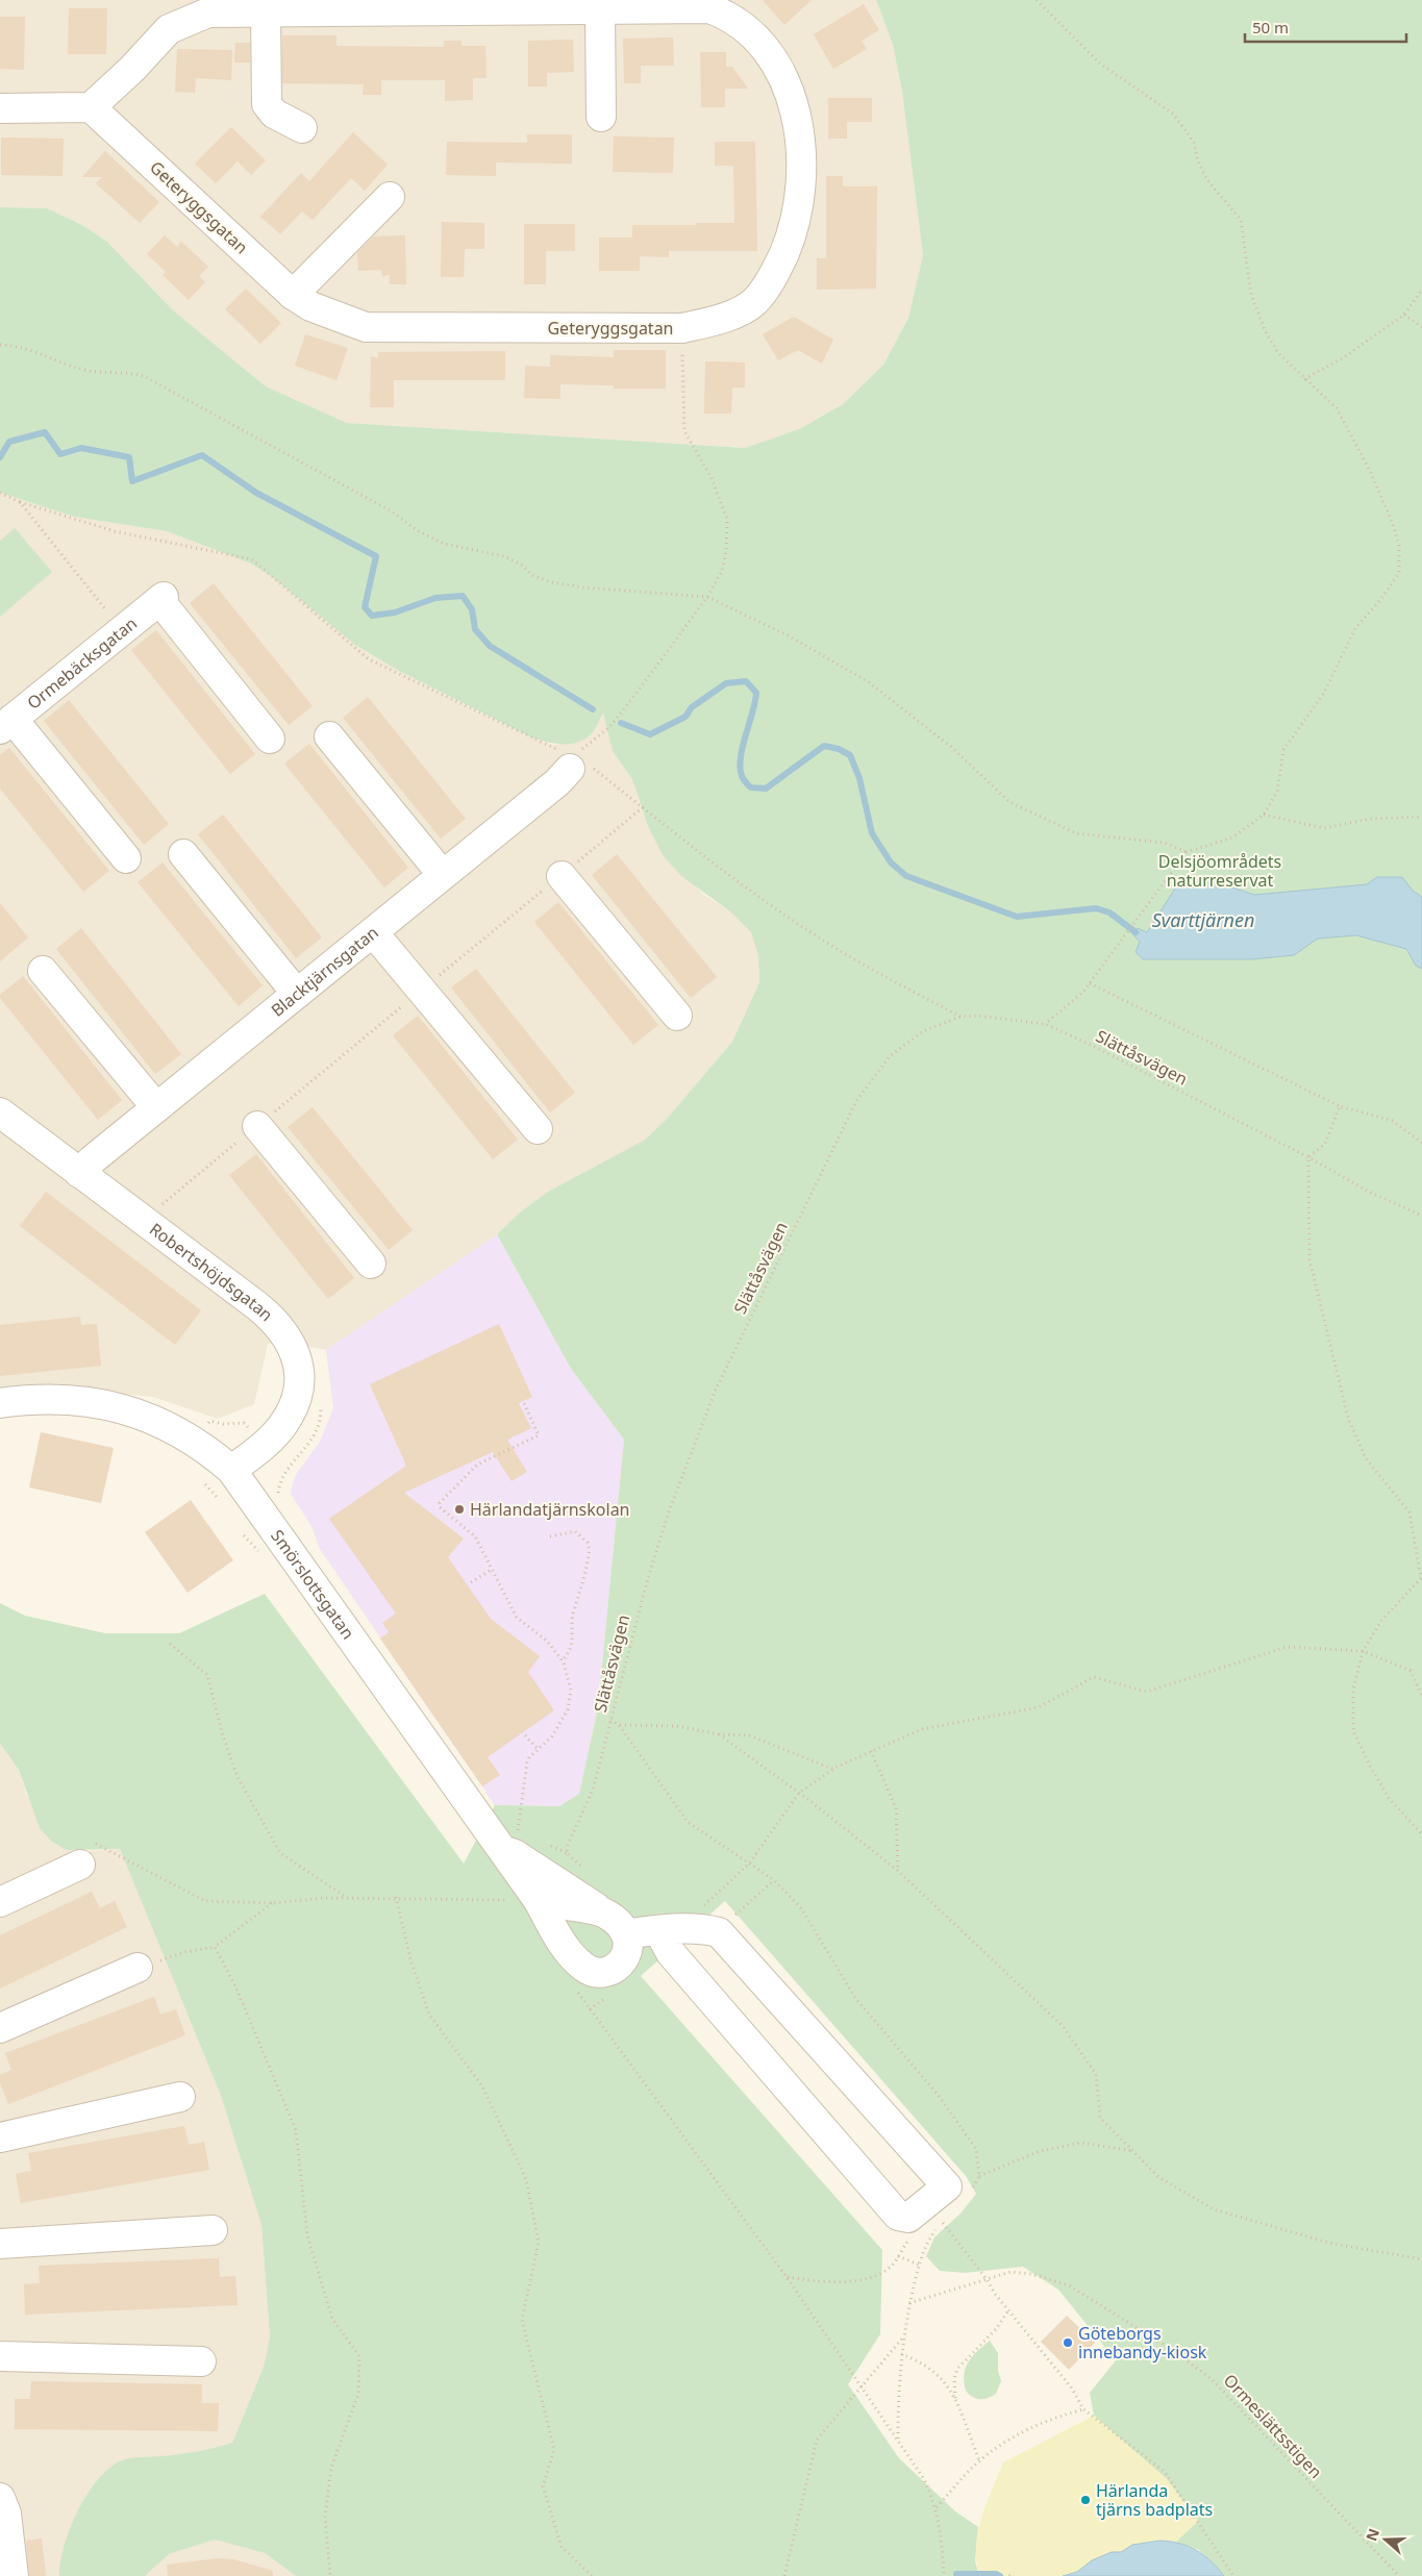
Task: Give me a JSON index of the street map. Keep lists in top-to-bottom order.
{
  "streets": {
    "street": [
      "Geteryggsgatan",
      "Ormebäcksgatan",
      "Blacktjärnsgatan",
      "Robertshöjdsgatan",
      "Smörslottsgatan"
    ],
    "path": ["Slättåsvägen", "Ormeslättsstigen"]
  },
  "crossings": [
    ["Blacktjärnsgatan", "Robertshöjdsgatan"],
    ["Robertshöjdsgatan", "Smörslottsgatan"]
  ],
  "water": ["Svarttjärnen"],
  "parks": ["Delsjöområdets naturreservat"],
  "places": ["Härlandatjärnskolan", "Göteborgs innebandy-kiosk", "Härlanda tjärns badplats"],
  "scale_bar": "50 m",
  "north": "left"
}
